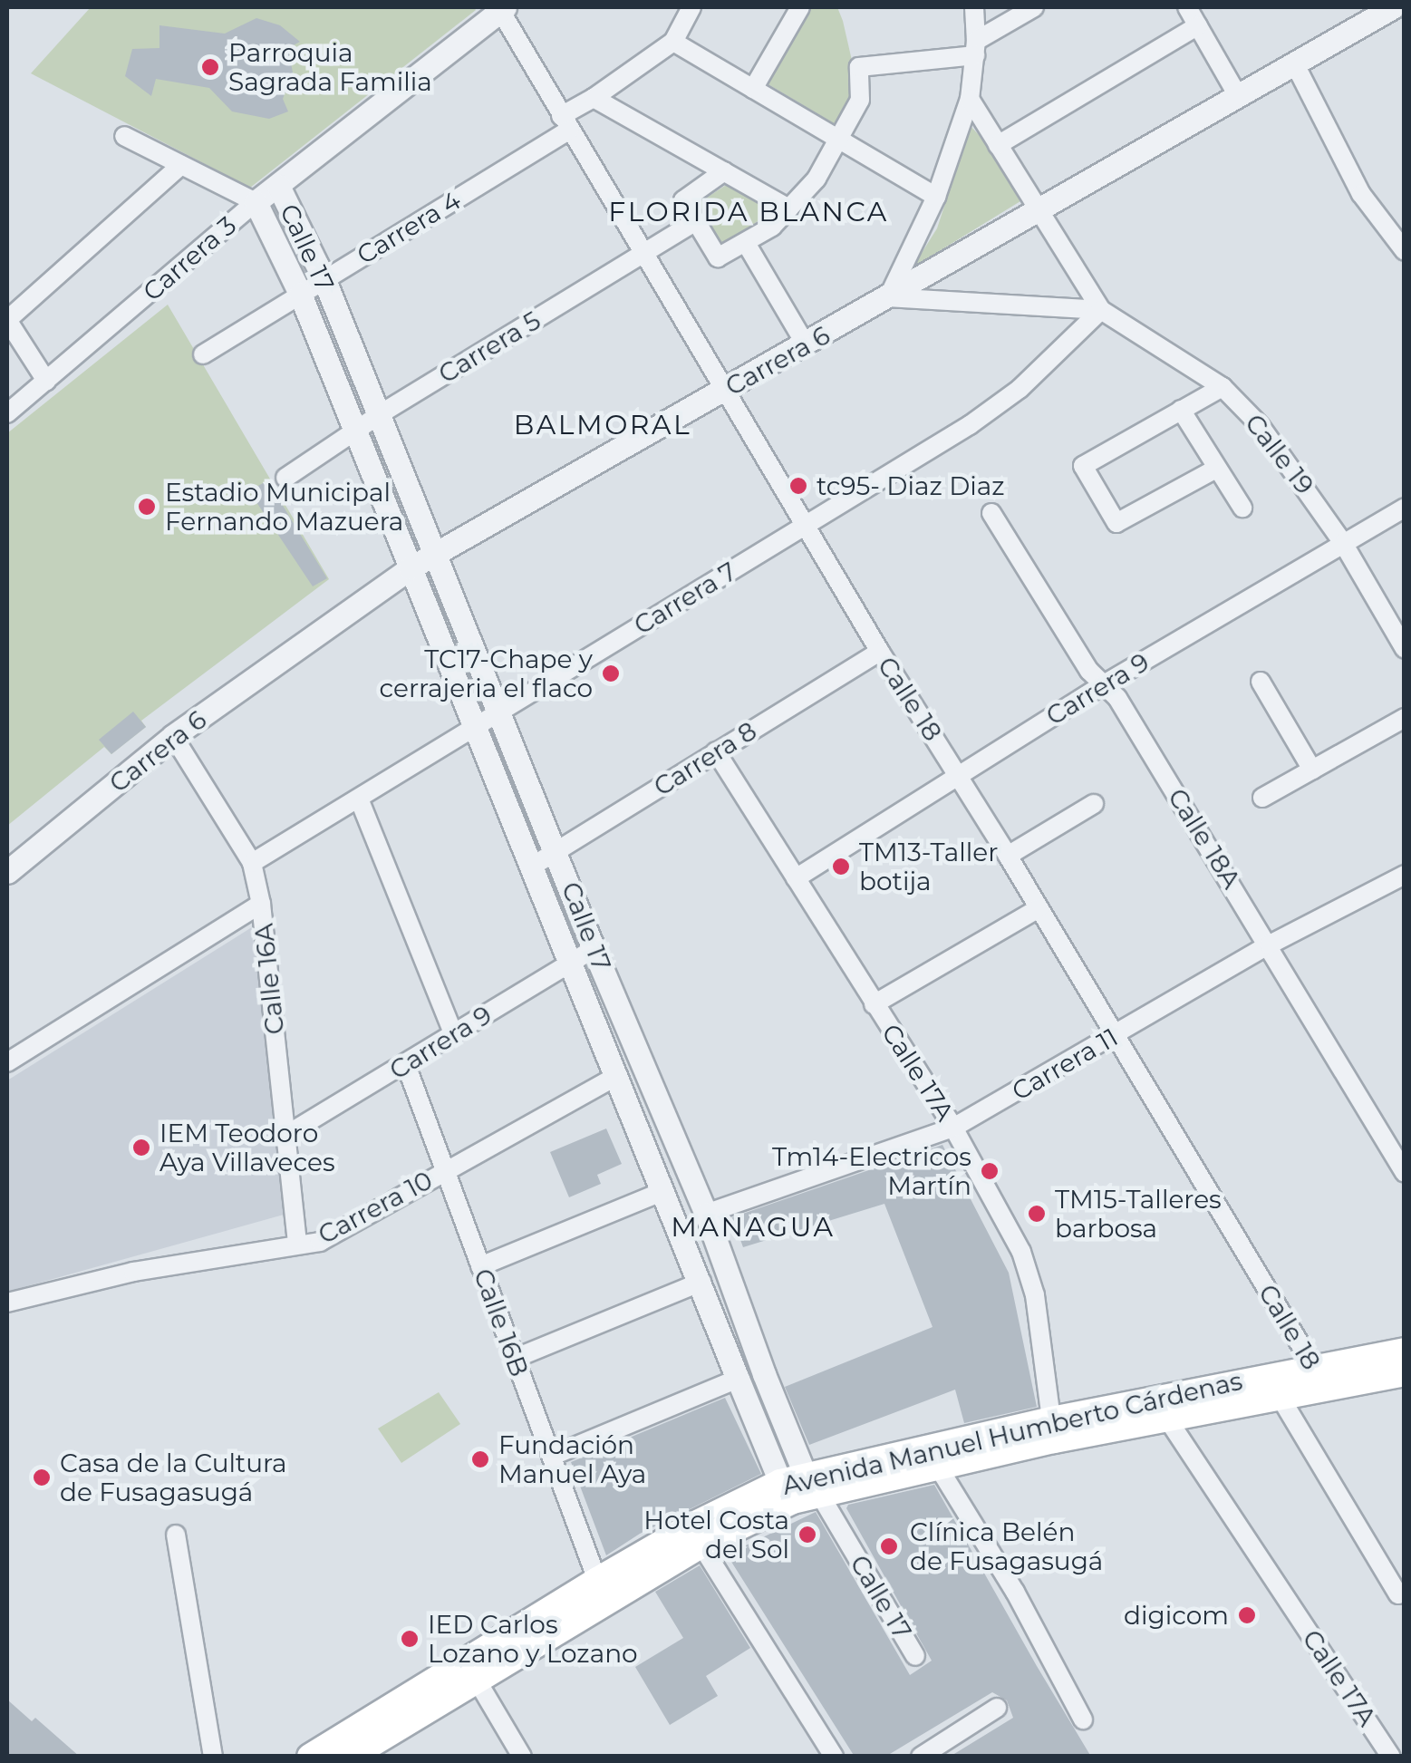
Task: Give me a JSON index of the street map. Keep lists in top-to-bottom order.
{
  "streets": {
    "main road": ["Avenida Manuel Humberto Cárdenas"],
    "street": [
      "Carrera 4",
      "Calle 17",
      "Carrera 3",
      "Carrera 5",
      "Carrera 6",
      "Calle 19",
      "Carrera 7",
      "Carrera 9",
      "Calle 18",
      "Carrera 8",
      "Calle 18A",
      "Calle 16A",
      "Carrera 11",
      "Calle 17A",
      "Carrera 10",
      "Calle 16B"
    ]
  },
  "crossings": [
    ["Carrera 4", "Calle 17"],
    ["Carrera 4", "Calle 18"],
    ["Calle 17", "Carrera 3"],
    ["Calle 17", "Carrera 5"],
    ["Calle 17", "Carrera 6"],
    ["Calle 17", "Carrera 7"],
    ["Calle 17", "Carrera 9"],
    ["Calle 17", "Carrera 8"],
    ["Calle 17", "Carrera 11"],
    ["Calle 17", "Carrera 10"],
    ["Calle 17", "Avenida Manuel Humberto Cárdenas"],
    ["Carrera 3", "Calle 18"],
    ["Carrera 5", "Calle 18"],
    ["Carrera 6", "Calle 19"],
    ["Carrera 6", "Calle 18"],
    ["Carrera 6", "Calle 16A"],
    ["Calle 19", "Carrera 7"],
    ["Calle 19", "Carrera 9"],
    ["Carrera 7", "Calle 18"],
    ["Carrera 7", "Calle 16A"],
    ["Carrera 9", "Calle 18"],
    ["Carrera 9", "Calle 18A"],
    ["Carrera 9", "Calle 16A"],
    ["Carrera 9", "Calle 17A"],
    ["Carrera 9", "Calle 16B"],
    ["Calle 18", "Carrera 8"],
    ["Calle 18", "Carrera 11"],
    ["Calle 18", "Avenida Manuel Humberto Cárdenas"],
    ["Carrera 8", "Calle 17A"],
    ["Calle 18A", "Carrera 11"],
    ["Calle 16A", "Carrera 10"],
    ["Carrera 11", "Calle 17A"],
    ["Calle 17A", "Avenida Manuel Humberto Cárdenas"],
    ["Carrera 10", "Calle 16B"],
    ["Calle 16B", "Avenida Manuel Humberto Cárdenas"]
  ],
  "districts": ["FLORIDA BLANCA", "BALMORAL", "MANAGUA"],
  "places": [
    "Parroquia Sagrada Familia",
    "tc95- Diaz Diaz",
    "Estadio Municipal Fernando Mazuera",
    "TC17-Chape y cerrajeria el flaco",
    "TM13-Taller botija",
    "IEM Teodoro Aya Villaveces",
    "Tm14-Electricos Martín",
    "TM15-Talleres barbosa",
    "Fundación Manuel Aya",
    "Casa de la Cultura de Fusagasugá",
    "Hotel Costa del Sol",
    "Clínica Belén de Fusagasugá",
    "digicom",
    "IED Carlos Lozano y Lozano"
  ]
}
